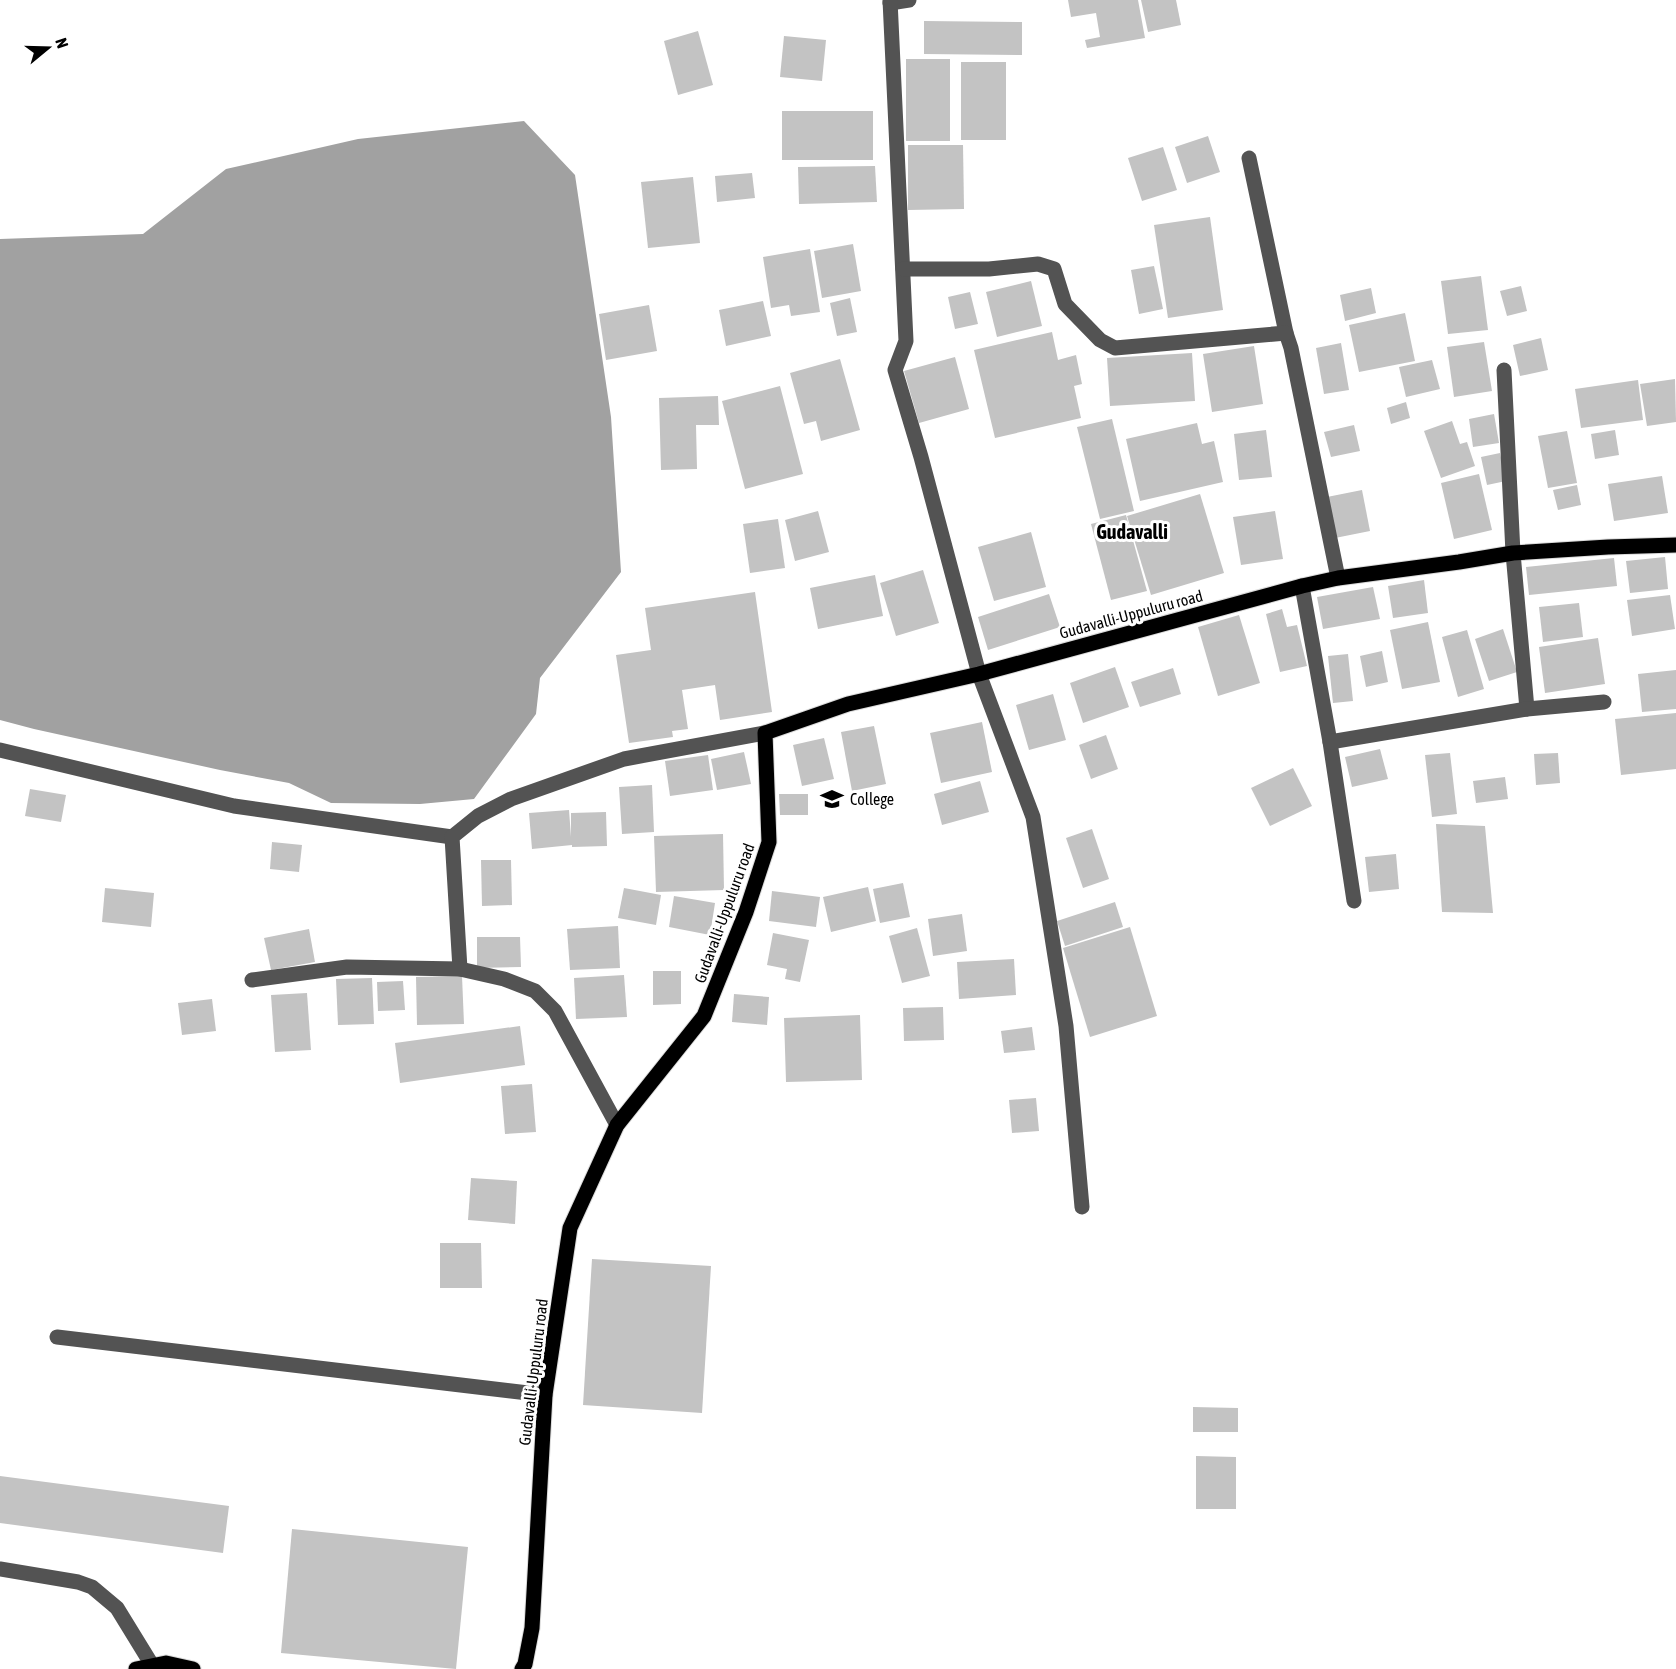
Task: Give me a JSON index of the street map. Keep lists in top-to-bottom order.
{
  "streets": {
    "main road": ["Gudavalli-Uppuluru road"]
  },
  "districts": ["Gudavalli"],
  "places": {
    "school or university": ["College"]
  },
  "north": "right"
}
